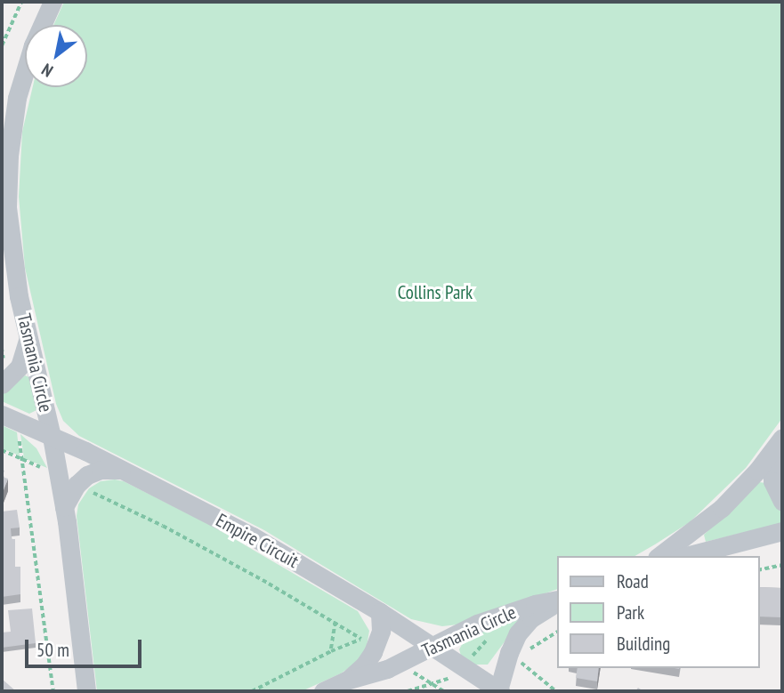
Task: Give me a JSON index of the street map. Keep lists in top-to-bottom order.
{
  "streets": {
    "street": ["Tasmania Circle", "Empire Circuit"]
  },
  "crossings": [
    ["Tasmania Circle", "Empire Circuit"]
  ],
  "parks": ["Collins Park"],
  "legend": ["Road", "Park", "Building"],
  "scale_bar": "50 m",
  "north": "bottom left"
}
